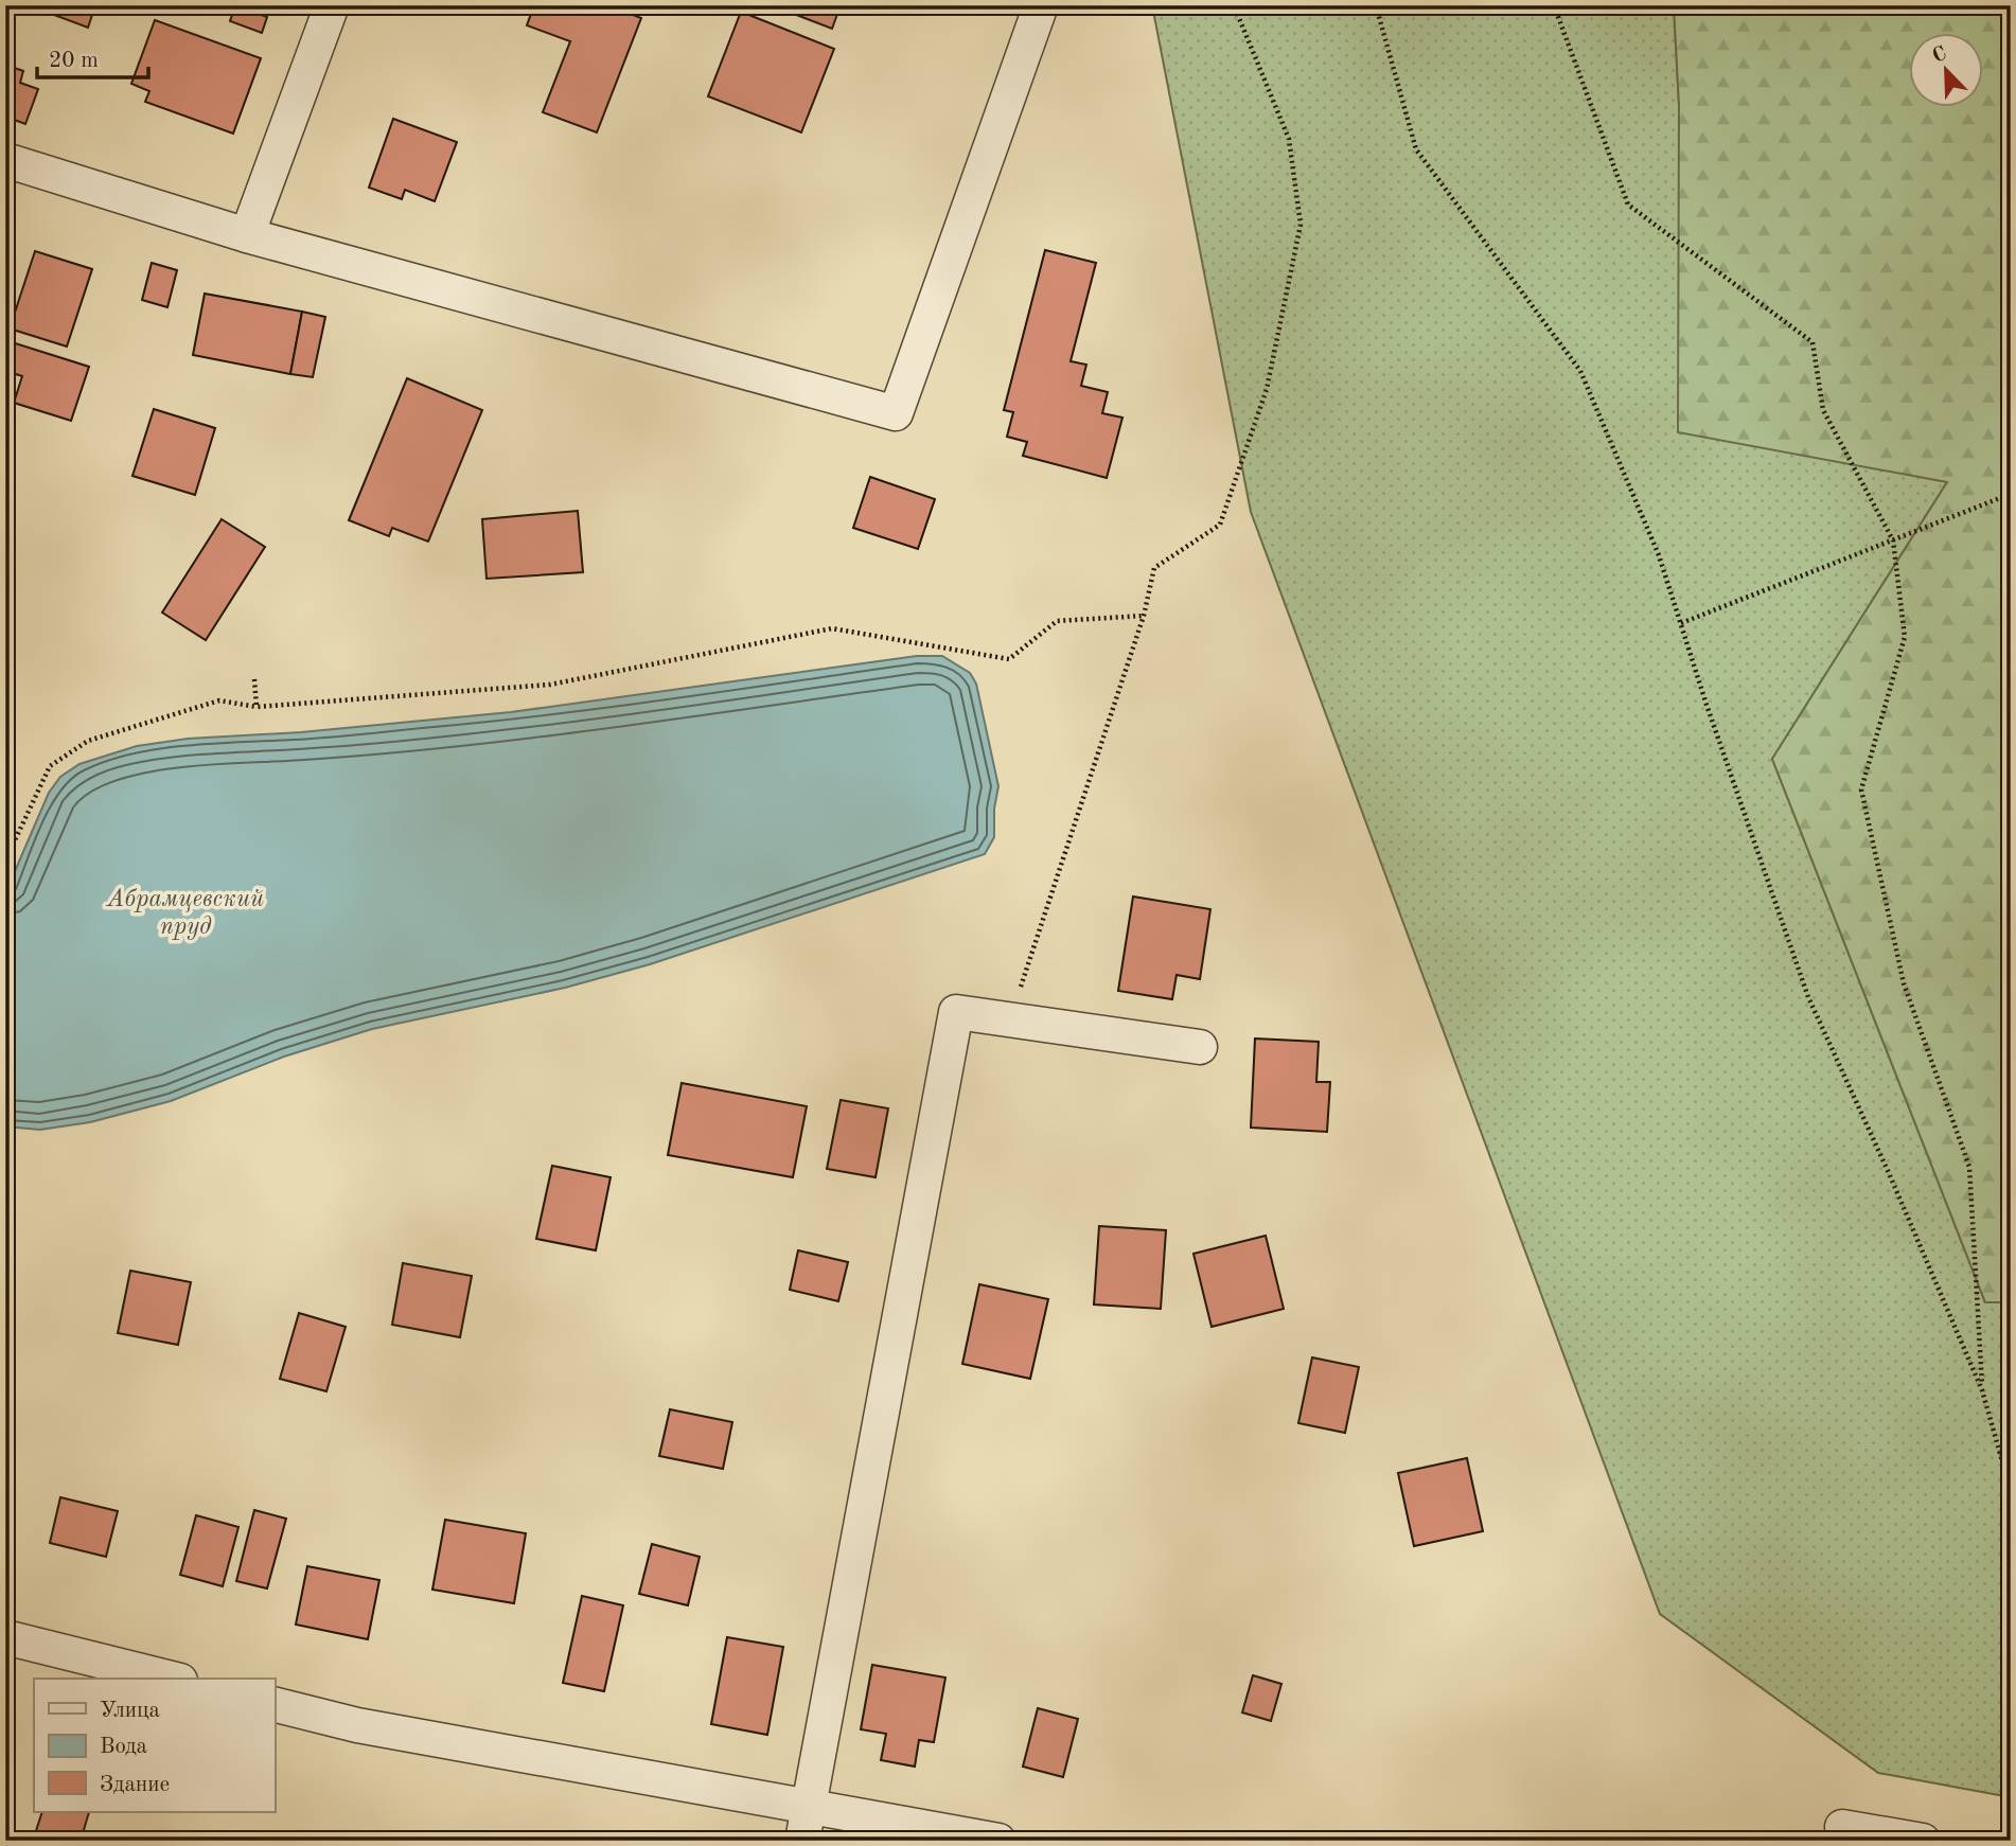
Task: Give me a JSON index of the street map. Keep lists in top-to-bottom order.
{
  "water": ["Абрамцевский пруд"],
  "legend": ["Улица", "Вода", "Здание"],
  "scale_bar": "20 m",
  "north": "top left"
}
